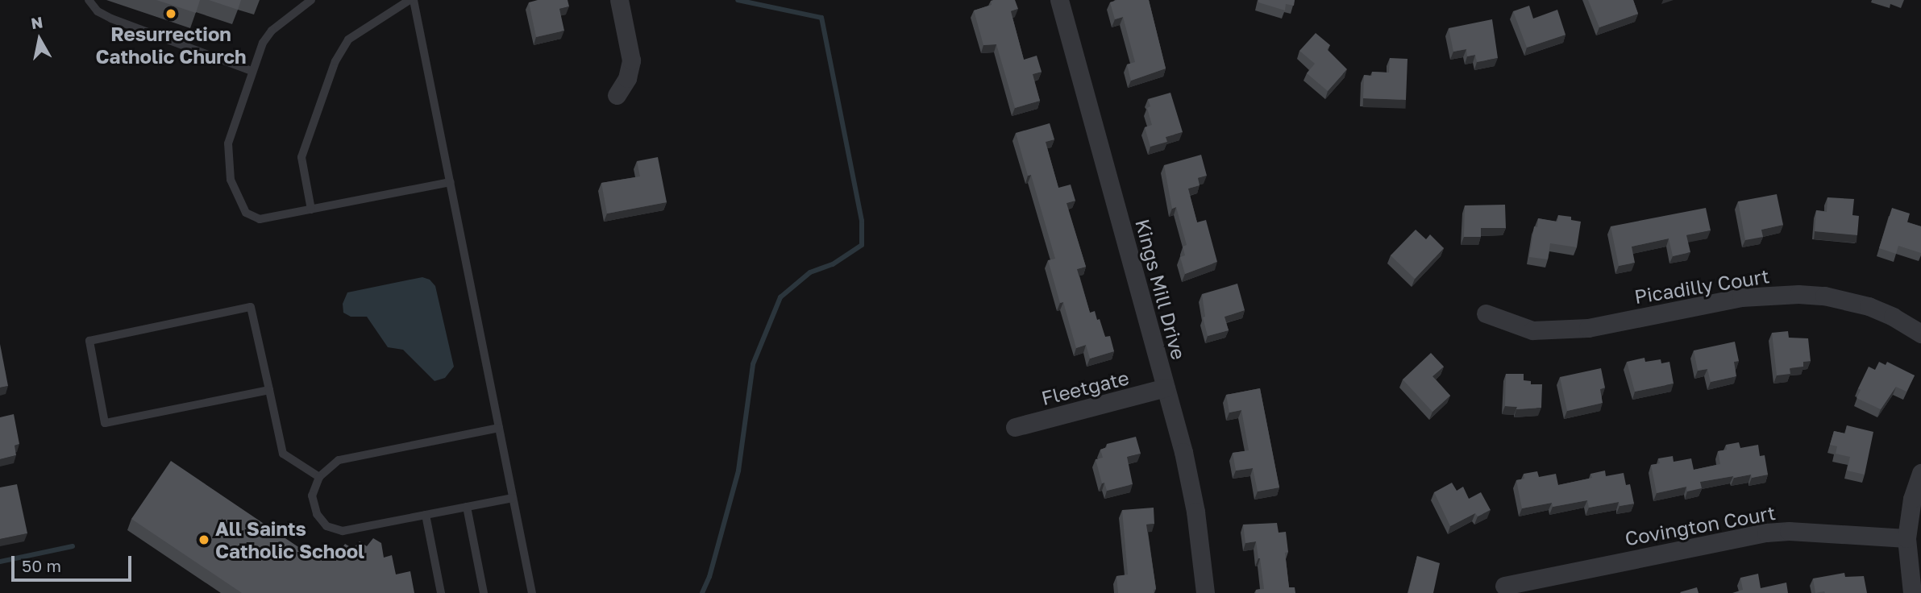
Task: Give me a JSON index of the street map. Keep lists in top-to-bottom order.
{
  "streets": {
    "street": [
      "Picadilly Court",
      "Kings Mill Drive",
      "Fleetgate",
      "Covington Court"
    ]
  },
  "crossings": [
    ["Kings Mill Drive", "Fleetgate"]
  ],
  "places": ["Resurrection Catholic Church", "All Saints Catholic School"],
  "scale_bar": "50 m",
  "north": "top"
}
